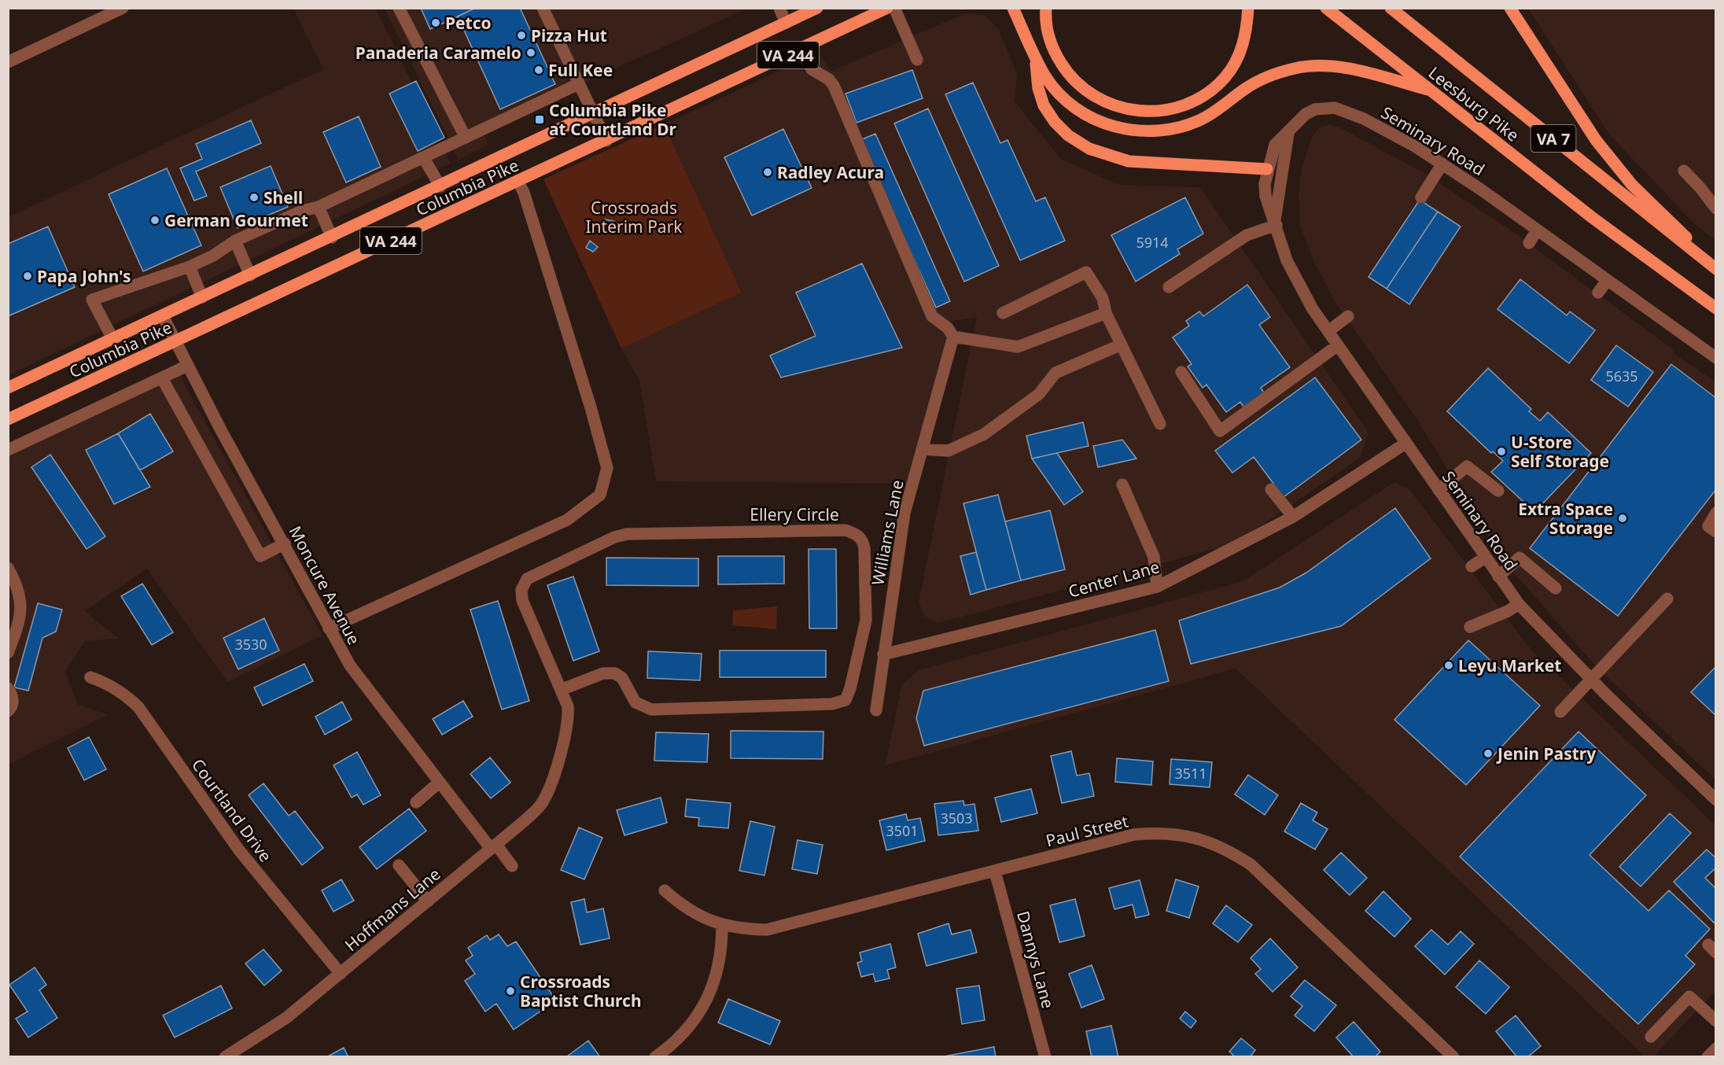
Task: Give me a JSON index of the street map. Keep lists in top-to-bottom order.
{
  "streets": {
    "main road": [
      "VA 244",
      "Leesburg Pike",
      "VA 7",
      "Columbia Pike"
    ],
    "street": [
      "Seminary Road",
      "Ellery Circle",
      "Williams Lane",
      "Center Lane",
      "Moncure Avenue",
      "Courtland Drive",
      "Paul Street",
      "Hoffmans Lane",
      "Dannys Lane"
    ]
  },
  "crossings": [
    ["Seminary Road", "Center Lane"],
    ["Columbia Pike", "Moncure Avenue"],
    ["Ellery Circle", "Hoffmans Lane"],
    ["Williams Lane", "Center Lane"],
    ["Moncure Avenue", "Hoffmans Lane"],
    ["Courtland Drive", "Hoffmans Lane"],
    ["Paul Street", "Dannys Lane"]
  ],
  "parks": ["Crossroads Interim Park"],
  "places": {
    "other": [
      "Petco",
      "Pizza Hut",
      "Panaderia Caramelo",
      "Full Kee",
      "Radley Acura",
      "Shell",
      "German Gourmet",
      "Papa John's",
      "U-Store Self Storage",
      "Extra Space Storage",
      "Leyu Market",
      "Jenin Pastry",
      "Crossroads Baptist Church"
    ],
    "transit": ["Columbia Pike at Courtland Dr"]
  },
  "house_numbers": [
    "5914",
    "5635",
    "3530",
    "3511",
    "3503",
    "3501"
  ]
}
